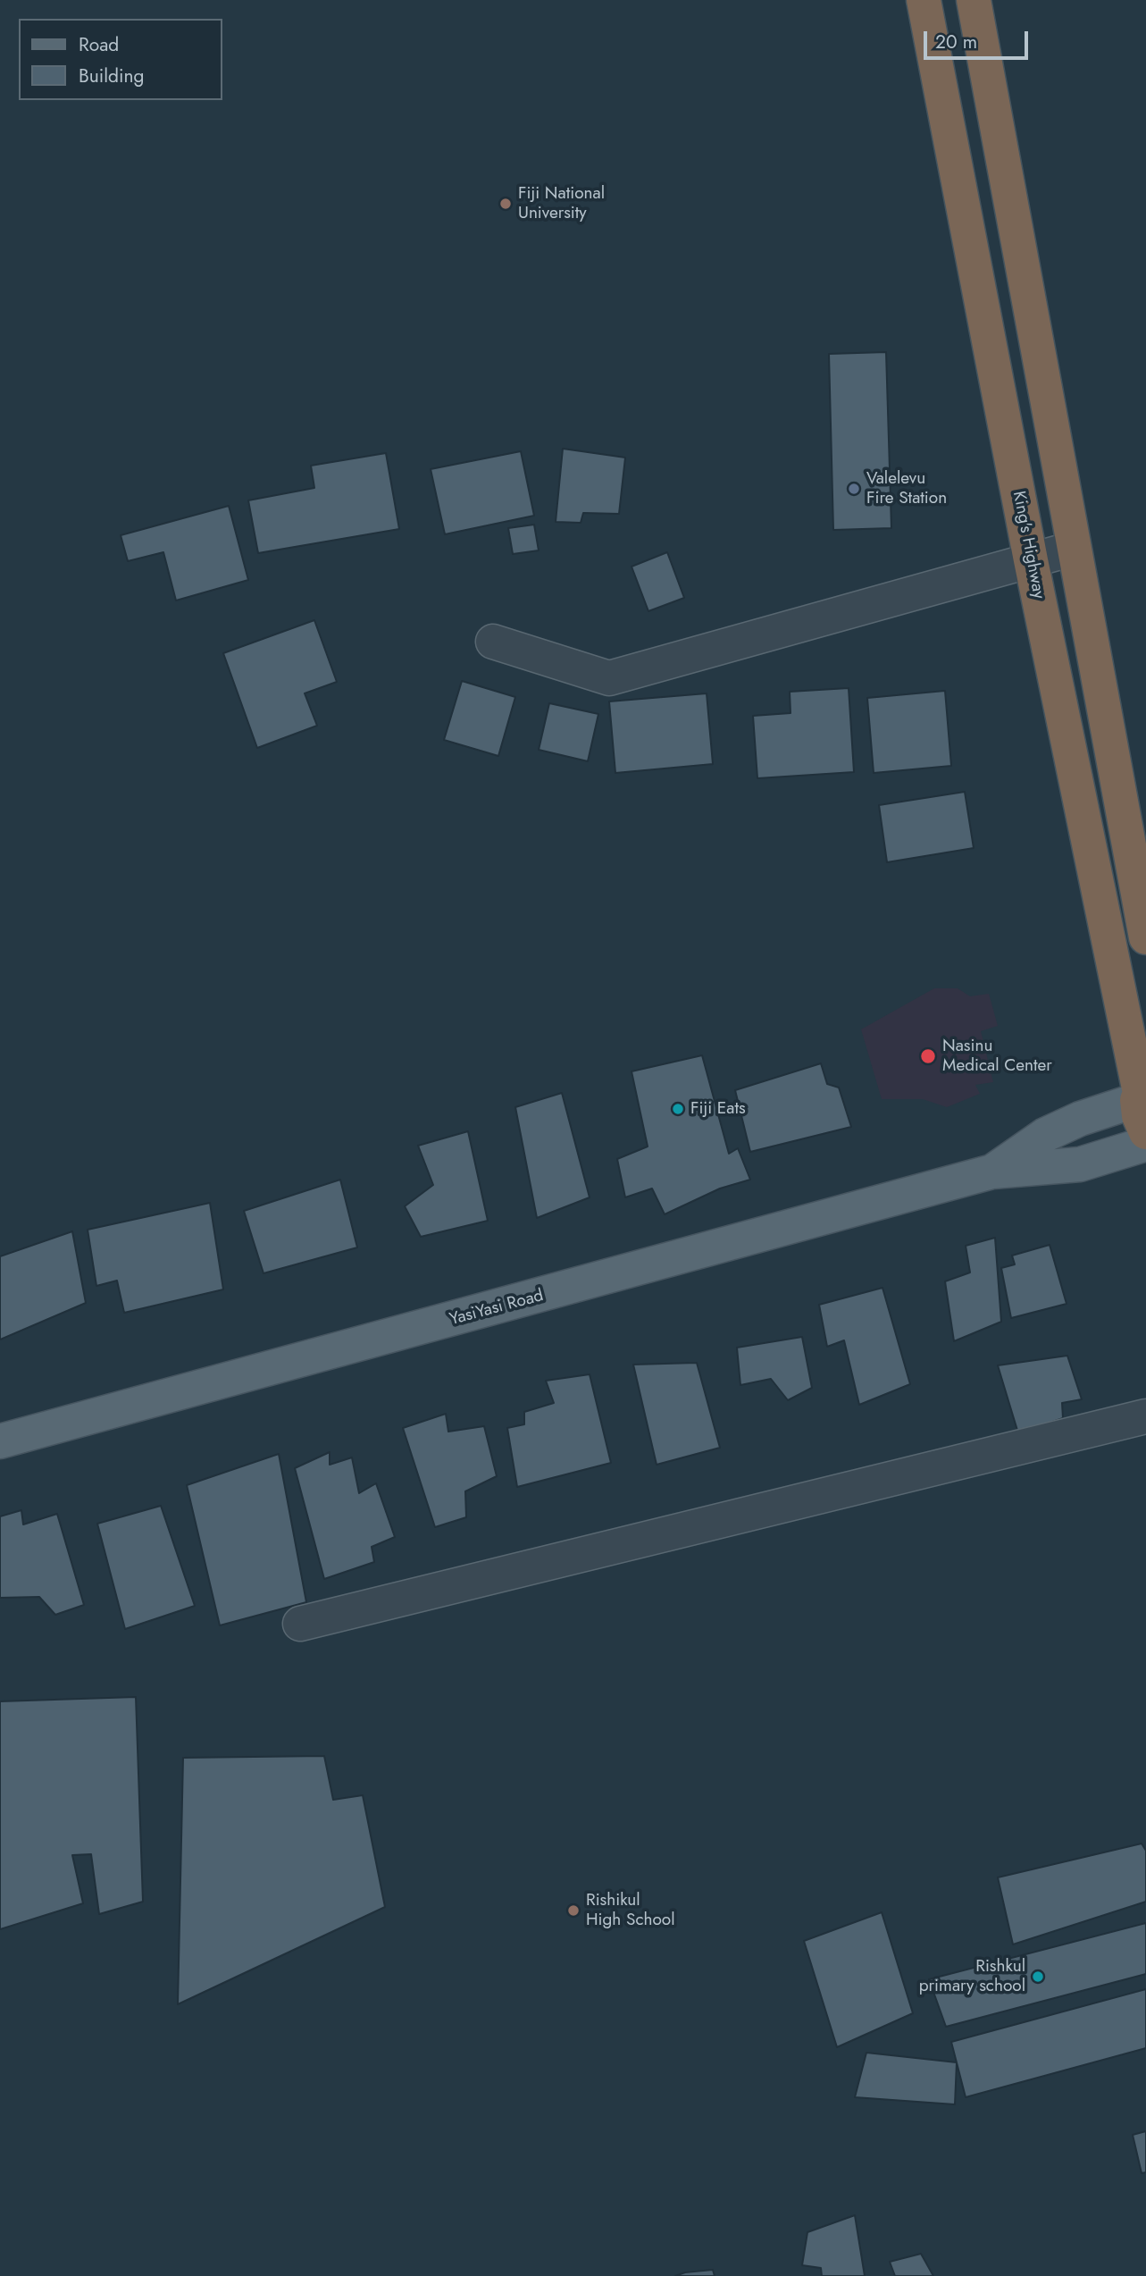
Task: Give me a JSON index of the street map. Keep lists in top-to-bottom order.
{
  "streets": {
    "highway": ["King's Highway"],
    "main road": ["YasiYasi Road"]
  },
  "crossings": [
    ["King's Highway", "YasiYasi Road"]
  ],
  "places": [
    "Fiji National University",
    "Valelevu Fire Station",
    "Nasinu Medical Center",
    "Fiji Eats",
    "Rishikul High School",
    "Rishkul primary school"
  ],
  "legend": ["Road", "Building"],
  "scale_bar": "20 m"
}
